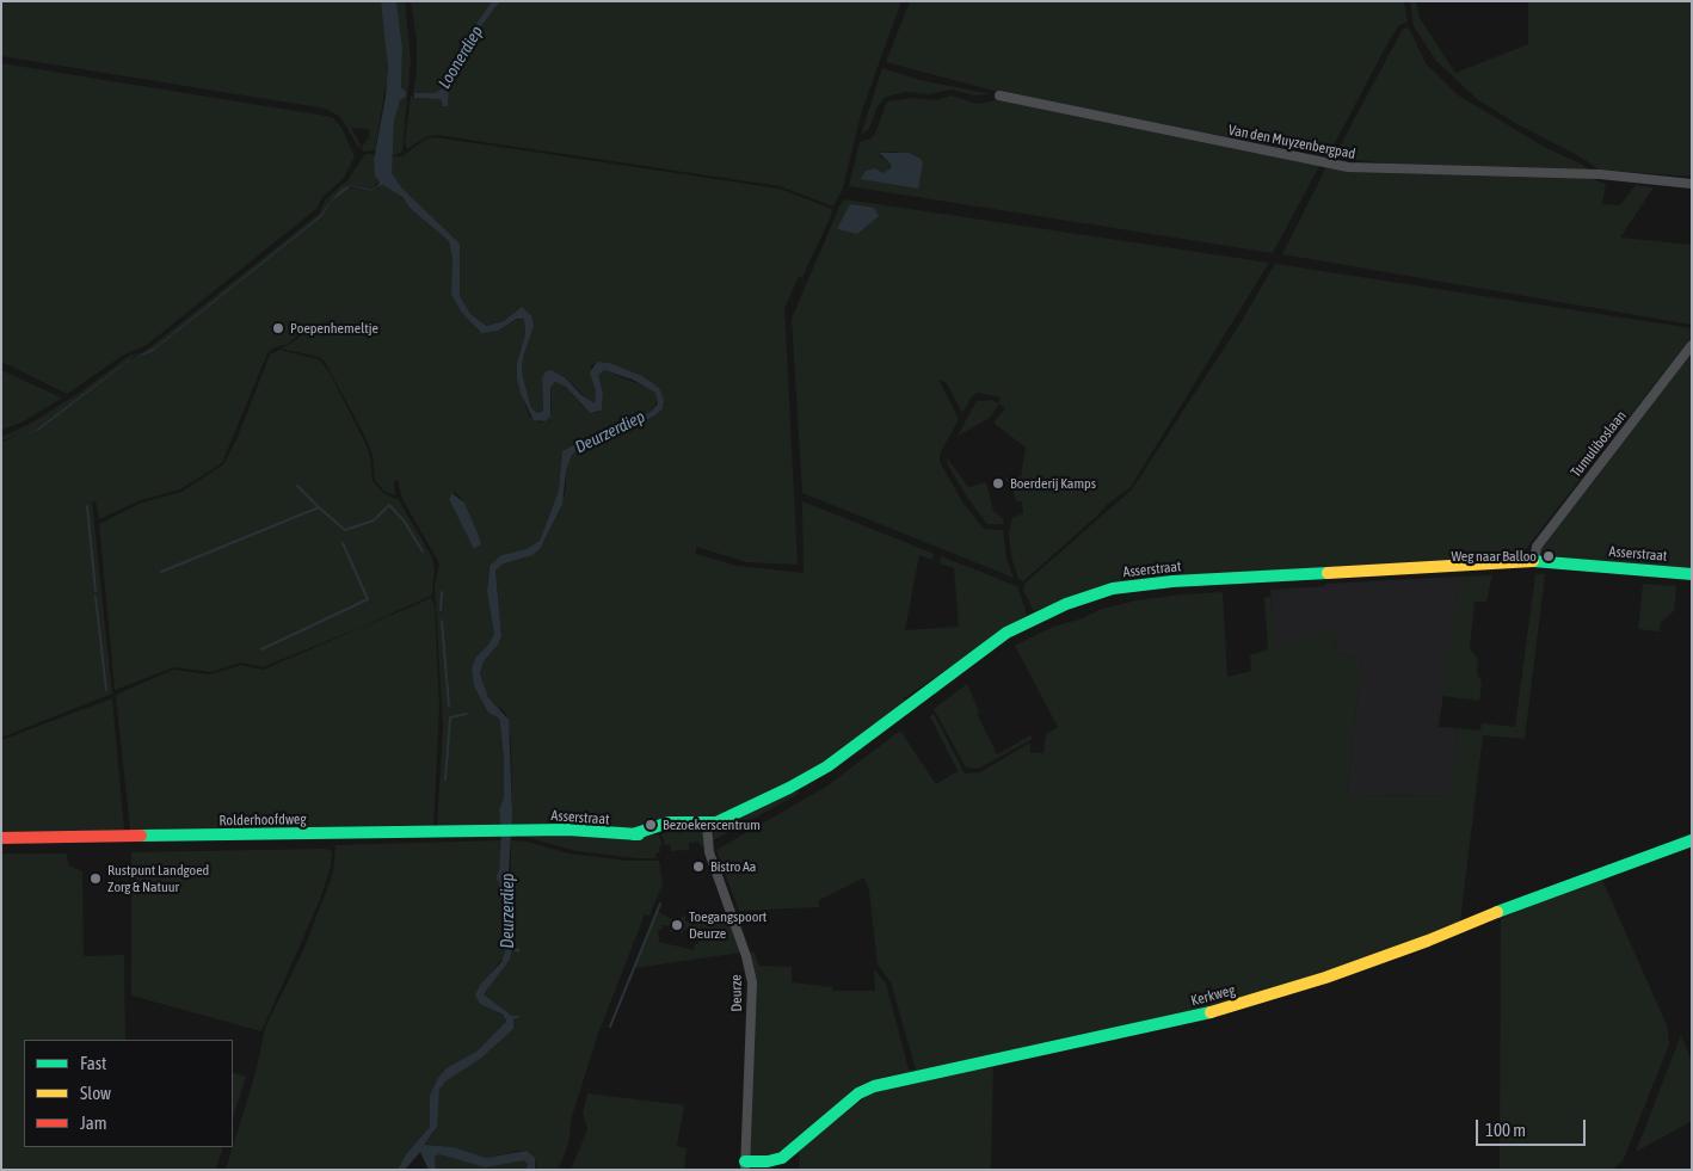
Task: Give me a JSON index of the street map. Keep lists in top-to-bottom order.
{
  "streets": {
    "main road": ["Asserstraat", "Rolderhoofdweg", "Kerkweg"],
    "street": ["Van den Muyzenbergpad", "Tumuliboslaan", "Deurze"]
  },
  "crossings": [
    ["Tumuliboslaan", "Asserstraat"],
    ["Asserstraat", "Rolderhoofdweg"],
    ["Asserstraat", "Deurze"],
    ["Deurze", "Kerkweg"]
  ],
  "water": ["Loonerdiep", "Deurzerdiep"],
  "places": [
    "Poepenhemeltje",
    "Boerderij Kamps",
    "Weg naar Balloo",
    "Bezoekerscentrum",
    "Bistro Aa",
    "Rustpunt Landgoed Zorg & Natuur",
    "Toegangspoort Deurze"
  ],
  "legend": ["Fast", "Slow", "Jam"],
  "scale_bar": "100 m"
}
